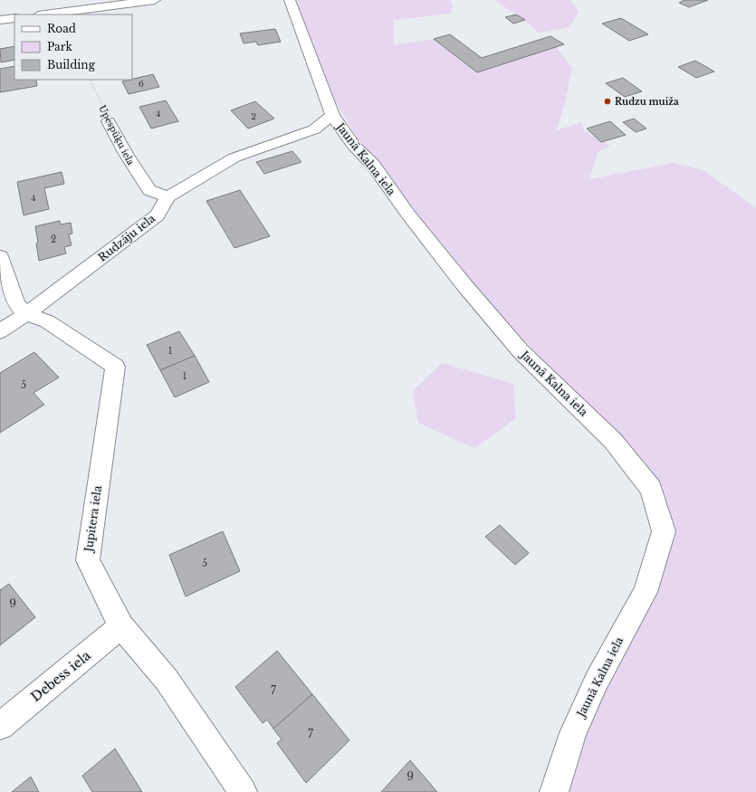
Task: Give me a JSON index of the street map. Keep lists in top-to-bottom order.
{
  "streets": {
    "street": [
      "Upespūķu iela",
      "Jaunā Kalna iela",
      "Rudzāju iela",
      "Jupitera iela",
      "Debess iela"
    ]
  },
  "crossings": [
    ["Upespūķu iela", "Rudzāju iela"],
    ["Rudzāju iela", "Jupitera iela"],
    ["Jupitera iela", "Debess iela"]
  ],
  "places": ["Rudzu muiža"],
  "house_numbers": [
    "6",
    "4",
    "2",
    "4",
    "2",
    "1",
    "1",
    "5",
    "5",
    "9",
    "7",
    "7",
    "9"
  ],
  "legend": ["Road", "Park", "Building"]
}
